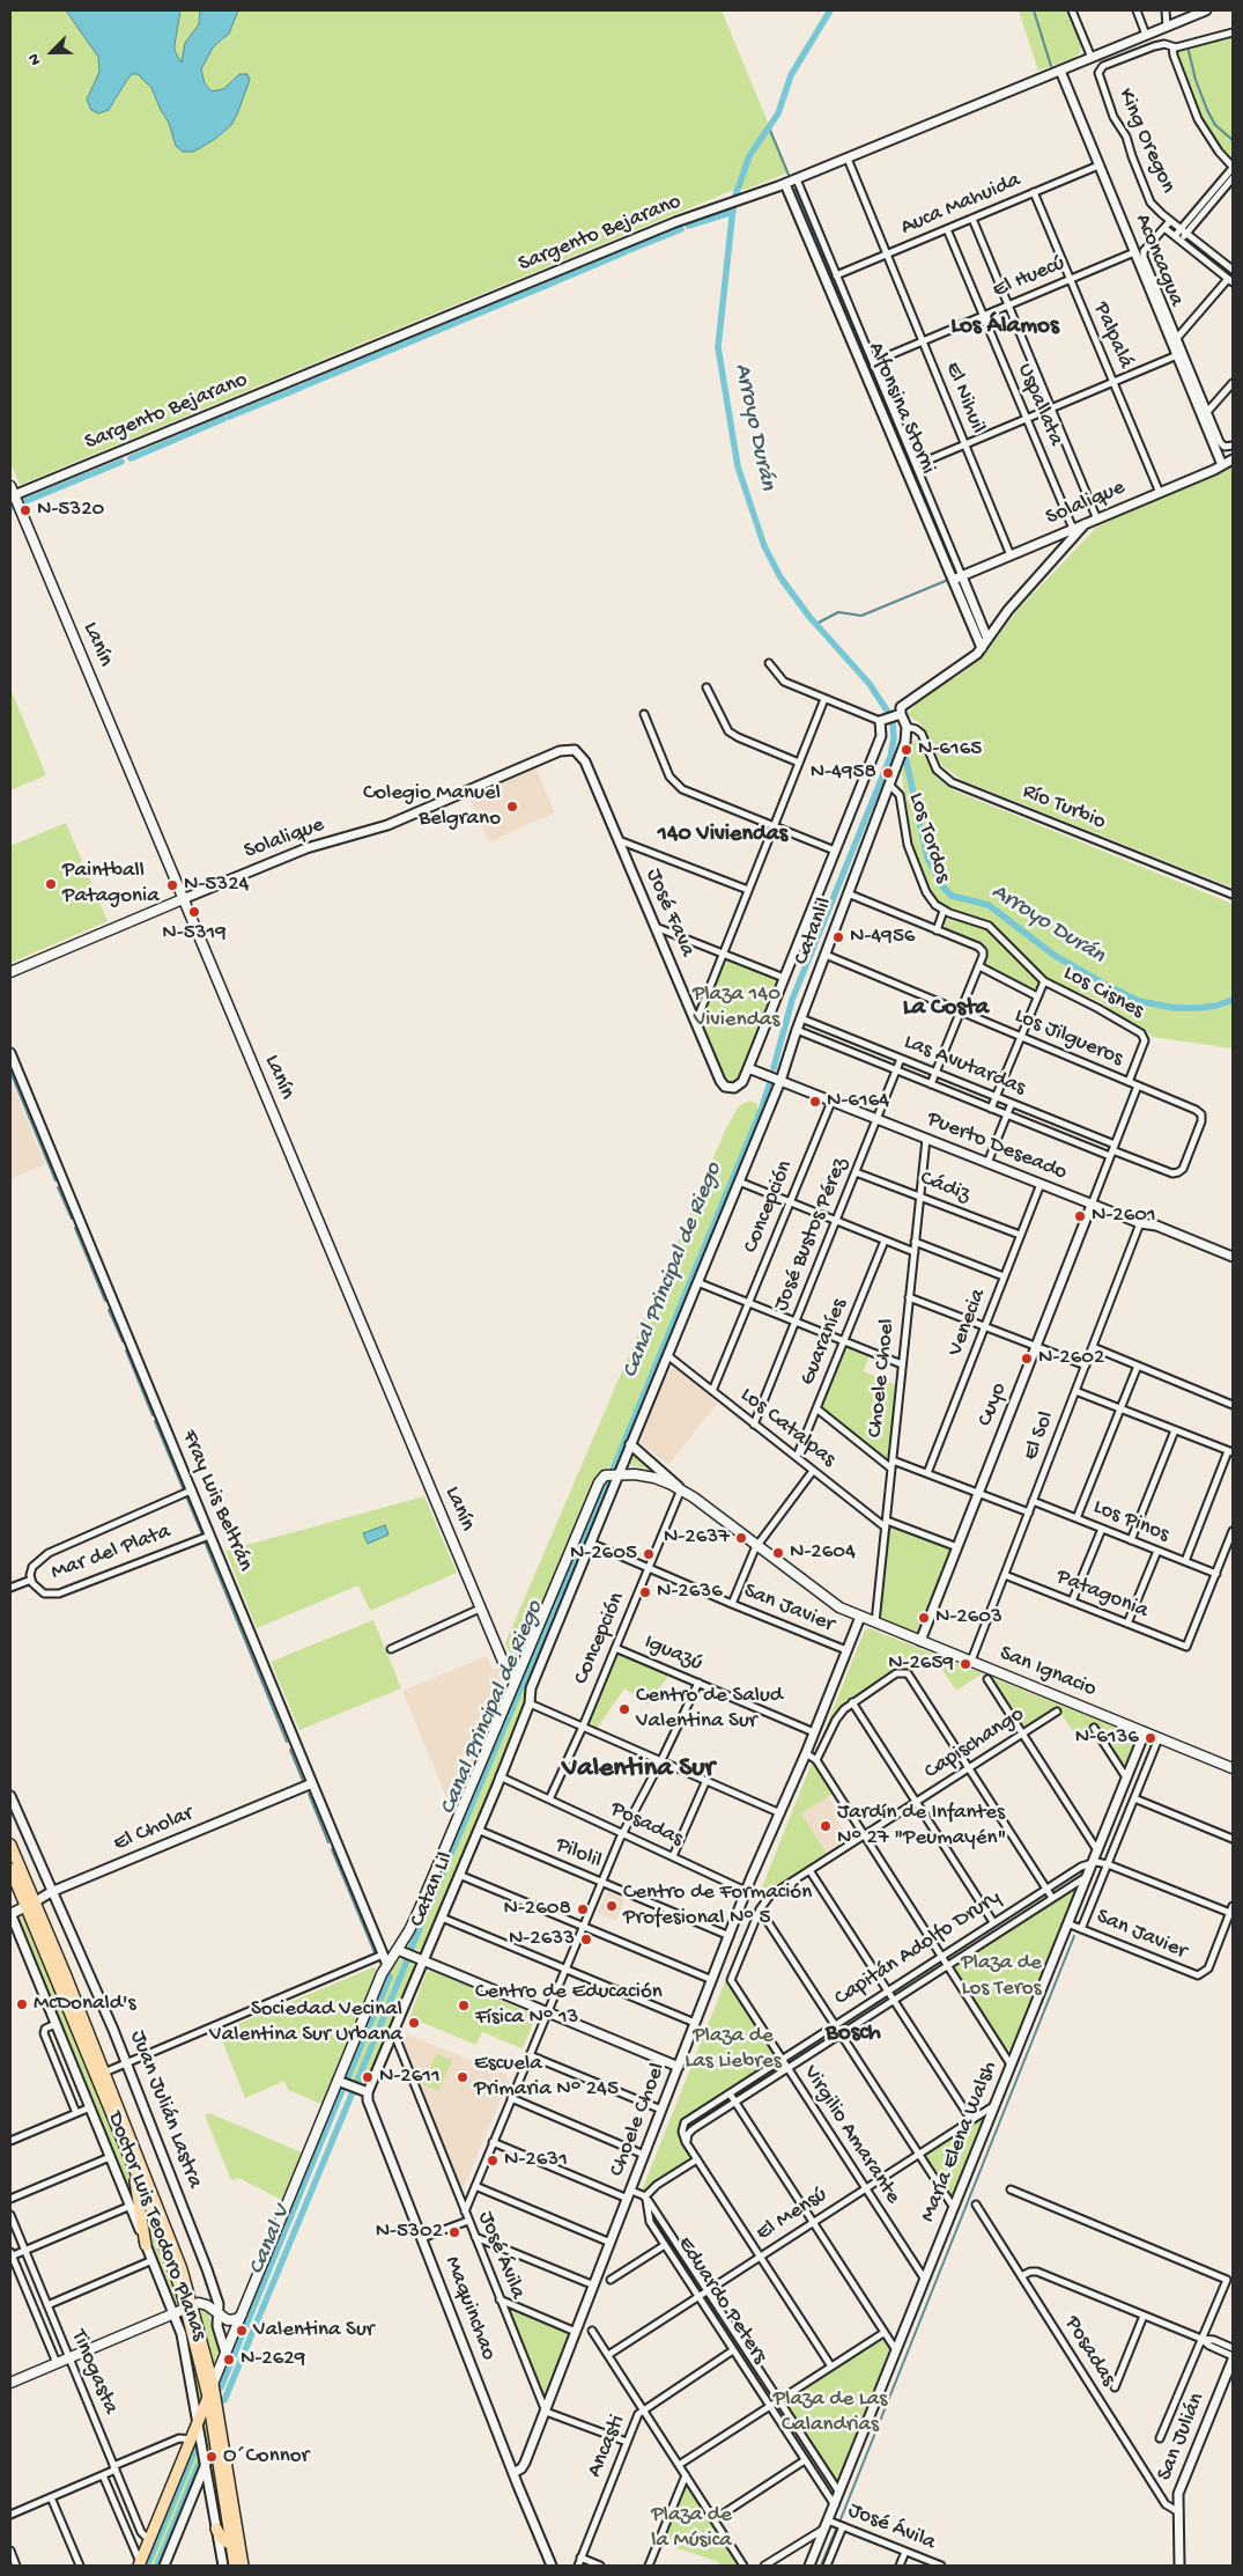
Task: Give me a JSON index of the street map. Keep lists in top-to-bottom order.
{
  "streets": {
    "main road": [
      "Solalique",
      "Lanín",
      "San Ignacio",
      "El Cholar"
    ],
    "street": [
      "King Oregon",
      "Auca Mahuida",
      "Sargento Bejarano",
      "Aconcagua",
      "El Huecú",
      "Palpalá",
      "El Nihuil",
      "Uspallata",
      "Alfonsina Storni",
      "Río Turbio",
      "Los Tordos",
      "José Fava",
      "Catanlil",
      "Los Cisnes",
      "Los Jilgueros",
      "Las Avutardas",
      "Puerto Deseado",
      "Cádiz",
      "Concepción",
      "José Bustos Pérez",
      "Venecia",
      "Guaraníes",
      "Choele Choel",
      "Cuyo",
      "Los Catalpas",
      "El Sol",
      "Fray Luis Beltrán",
      "Los Pinos",
      "Mar del Plata",
      "Patagonia",
      "San Javier",
      "Iguazú",
      "Capischango",
      "Posadas",
      "Pilolil",
      "Catan Lil",
      "Capitán Adolfo Drury",
      "Juan Julián Lastra",
      "Virgilio Amarante",
      "María Elena Walsh",
      "El Mensú",
      "Doctor Luis Teodoro Planas",
      "José Ávila",
      "Eduardo Peters",
      "Maquinchao",
      "Tinogasta",
      "San Julián",
      "Ancasti"
    ]
  },
  "crossings": [
    ["Auca Mahuida", "Aconcagua"],
    ["Auca Mahuida", "Palpalá"],
    ["Auca Mahuida", "El Nihuil"],
    ["Auca Mahuida", "Uspallata"],
    ["Auca Mahuida", "Alfonsina Storni"],
    ["Sargento Bejarano", "Aconcagua"],
    ["Sargento Bejarano", "El Nihuil"],
    ["Sargento Bejarano", "Alfonsina Storni"],
    ["Sargento Bejarano", "Lanín"],
    ["Aconcagua", "El Huecú"],
    ["Aconcagua", "Solalique"],
    ["El Huecú", "Palpalá"],
    ["El Huecú", "El Nihuil"],
    ["El Huecú", "Uspallata"],
    ["El Huecú", "Alfonsina Storni"],
    ["Palpalá", "Solalique"],
    ["El Nihuil", "Solalique"],
    ["Uspallata", "Solalique"],
    ["Alfonsina Storni", "Solalique"],
    ["Solalique", "Lanín"],
    ["Solalique", "José Fava"],
    ["Río Turbio", "Catanlil"],
    ["Los Tordos", "Catanlil"],
    ["Los Tordos", "Los Cisnes"],
    ["José Fava", "Puerto Deseado"],
    ["Catanlil", "Los Jilgueros"],
    ["Catanlil", "Las Avutardas"],
    ["Catanlil", "Puerto Deseado"],
    ["Catanlil", "Los Catalpas"],
    ["Catanlil", "San Ignacio"],
    ["Catanlil", "Catan Lil"],
    ["Los Cisnes", "Los Jilgueros"],
    ["Los Jilgueros", "Las Avutardas"],
    ["Los Jilgueros", "Cuyo"],
    ["Las Avutardas", "José Bustos Pérez"],
    ["Las Avutardas", "Cuyo"],
    ["Puerto Deseado", "Concepción"],
    ["Puerto Deseado", "José Bustos Pérez"],
    ["Puerto Deseado", "Venecia"],
    ["Puerto Deseado", "Choele Choel"],
    ["Puerto Deseado", "Cuyo"],
    ["Puerto Deseado", "El Sol"],
    ["Cádiz", "José Bustos Pérez"],
    ["Cádiz", "Venecia"],
    ["Cádiz", "Choele Choel"],
    ["Concepción", "Los Catalpas"],
    ["Concepción", "San Javier"],
    ["Concepción", "Iguazú"],
    ["Concepción", "San Ignacio"],
    ["Concepción", "Posadas"],
    ["José Bustos Pérez", "Los Catalpas"],
    ["Guaraníes", "Los Catalpas"],
    ["Choele Choel", "Los Catalpas"],
    ["Choele Choel", "San Javier"],
    ["Choele Choel", "Iguazú"],
    ["Choele Choel", "San Ignacio"],
    ["Choele Choel", "Posadas"],
    ["Choele Choel", "Pilolil"],
    ["Choele Choel", "José Ávila"],
    ["Choele Choel", "Maquinchao"],
    ["Cuyo", "San Ignacio"],
    ["El Sol", "Los Pinos"],
    ["El Sol", "Patagonia"],
    ["El Sol", "San Ignacio"],
    ["Fray Luis Beltrán", "Mar del Plata"],
    ["Fray Luis Beltrán", "El Cholar"],
    ["Los Pinos", "Patagonia"],
    ["San Javier", "Catan Lil"],
    ["San Javier", "Capitán Adolfo Drury"],
    ["San Javier", "María Elena Walsh"],
    ["San Ignacio", "Catan Lil"],
    ["San Ignacio", "María Elena Walsh"],
    ["Capischango", "Virgilio Amarante"],
    ["Posadas", "Catan Lil"],
    ["Posadas", "San Julián"],
    ["El Cholar", "Juan Julián Lastra"],
    ["El Cholar", "Doctor Luis Teodoro Planas"],
    ["Pilolil", "Catan Lil"],
    ["Catan Lil", "José Ávila"],
    ["Catan Lil", "Maquinchao"],
    ["Capitán Adolfo Drury", "Virgilio Amarante"],
    ["Capitán Adolfo Drury", "María Elena Walsh"],
    ["Virgilio Amarante", "María Elena Walsh"],
    ["Virgilio Amarante", "El Mensú"],
    ["María Elena Walsh", "El Mensú"],
    ["María Elena Walsh", "José Ávila"],
    ["María Elena Walsh", "Eduardo Peters"],
    ["El Mensú", "Eduardo Peters"],
    ["Eduardo Peters", "Ancasti"]
  ],
  "districts": [
    "Los Álamos",
    "140 Viviendas",
    "La Costa",
    "Valentina Sur",
    "Bosch"
  ],
  "water": ["Arroyo Durán", "Canal Principal de Riego", "Canal V"],
  "parks": [
    "Plaza 140 Viviendas",
    "Plaza de Los Teros",
    "Plaza de Las Liebres",
    "Plaza de Las Calandrias",
    "Plaza de la Música"
  ],
  "places": [
    "N-5320",
    "N-6165",
    "N-4958",
    "Colegio Manuel Belgrano",
    "Paintball Patagonia",
    "N-5324",
    "N-5319",
    "N-4956",
    "N-6164",
    "N-2601",
    "N-2602",
    "N-2637",
    "N-2604",
    "N-2605",
    "N-2636",
    "N-2603",
    "N-2659",
    "Centro de Salud Valentina Sur",
    "N-6136",
    "Jardín de Infantes N° 27 \"Peumayén\"",
    "Centro de Formación Profesional N° 5",
    "N-2608",
    "N-2633",
    "McDonald's",
    "Centro de Educación Física N° 13",
    "Sociedad Vecinal Valentina Sur Urbana",
    "N-2611",
    "Escuela Primaria N° 245",
    "N-2631",
    "N-5302",
    "Valentina Sur",
    "N-2629",
    "O´Connor"
  ],
  "north": "bottom left"
}
